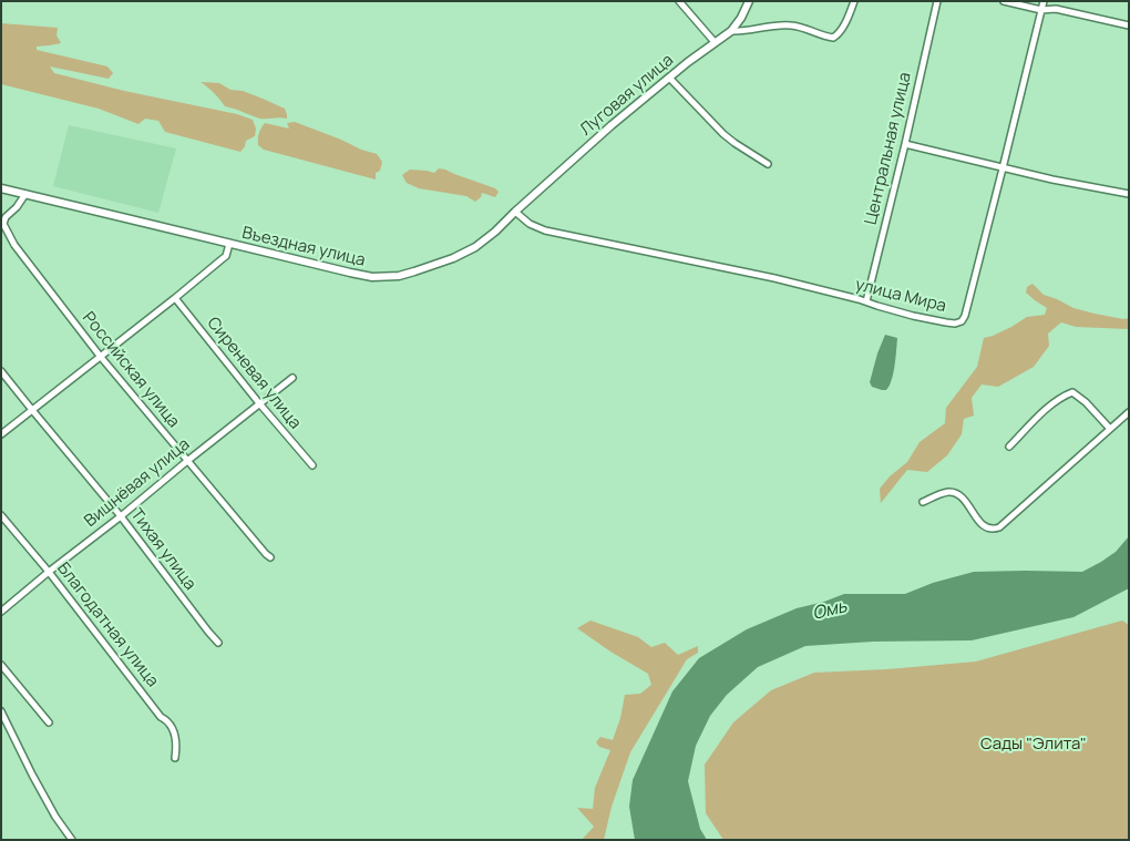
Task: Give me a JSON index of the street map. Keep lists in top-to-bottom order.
{
  "streets": {
    "street": [
      "Луговая улица",
      "Центральная улица",
      "Въездная улица",
      "улица Мира",
      "Российская улица",
      "Сиреневая улица",
      "Вишнёвая улица",
      "Тихая улица",
      "Благодатная улица"
    ]
  },
  "crossings": [
    ["Луговая улица", "Въездная улица"],
    ["Луговая улица", "улица Мира"],
    ["Центральная улица", "улица Мира"],
    ["Въездная улица", "улица Мира"],
    ["Въездная улица", "Российская улица"],
    ["Российская улица", "Вишнёвая улица"],
    ["Сиреневая улица", "Вишнёвая улица"],
    ["Вишнёвая улица", "Тихая улица"],
    ["Вишнёвая улица", "Благодатная улица"]
  ],
  "water": ["Омь"],
  "parks": ["Сады \"Элита\""]
}
